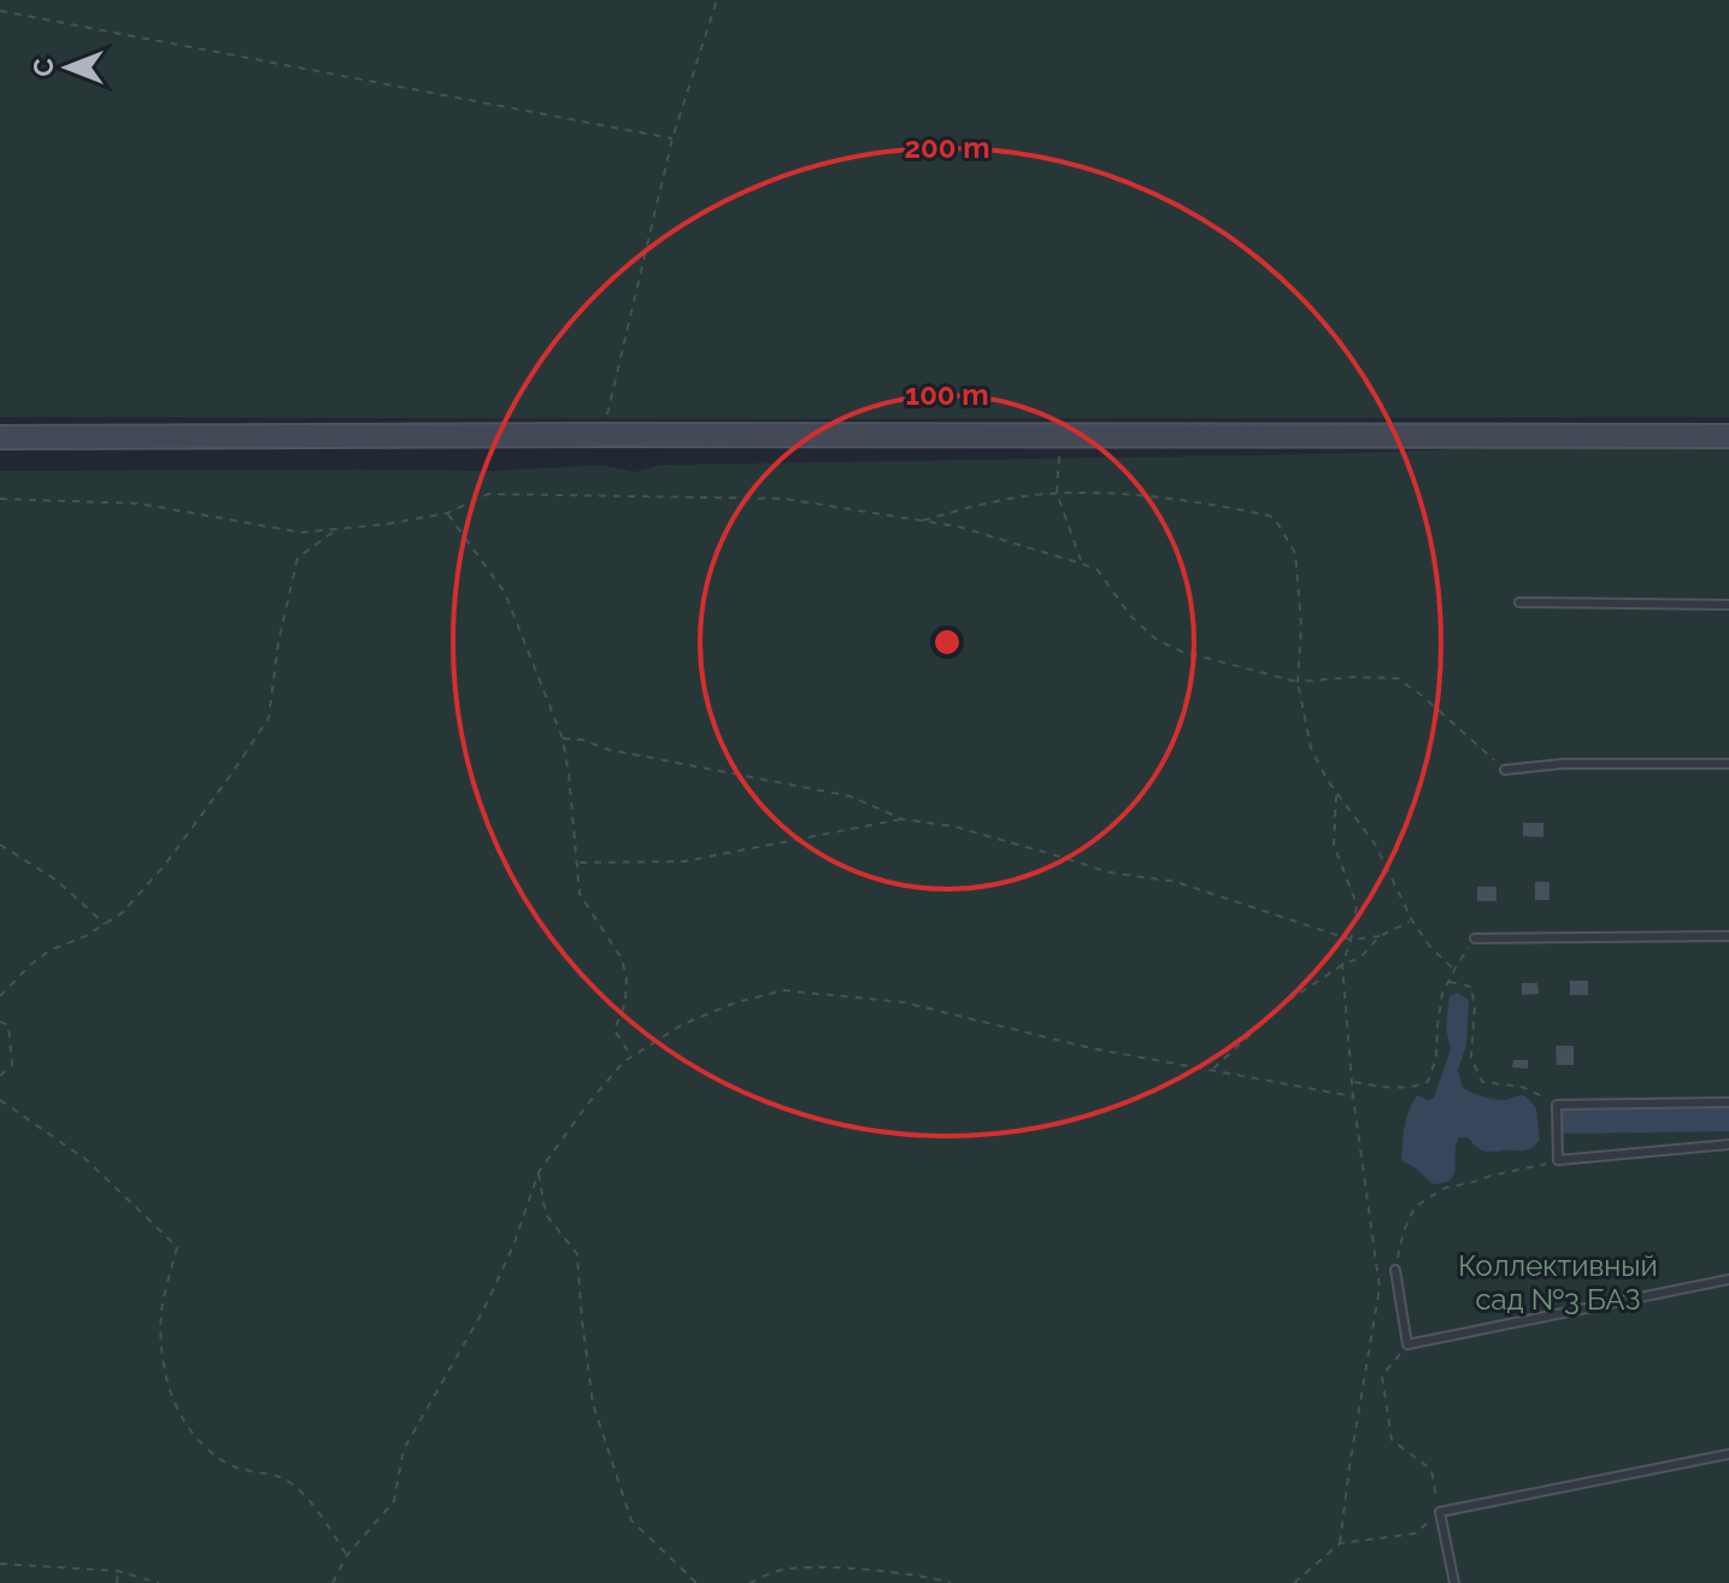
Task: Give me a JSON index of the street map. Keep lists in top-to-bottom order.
{
  "parks": ["Коллективный сад №3 БАЗ"],
  "north": "left",
  "rings": ["200 m", "100 m"]
}
